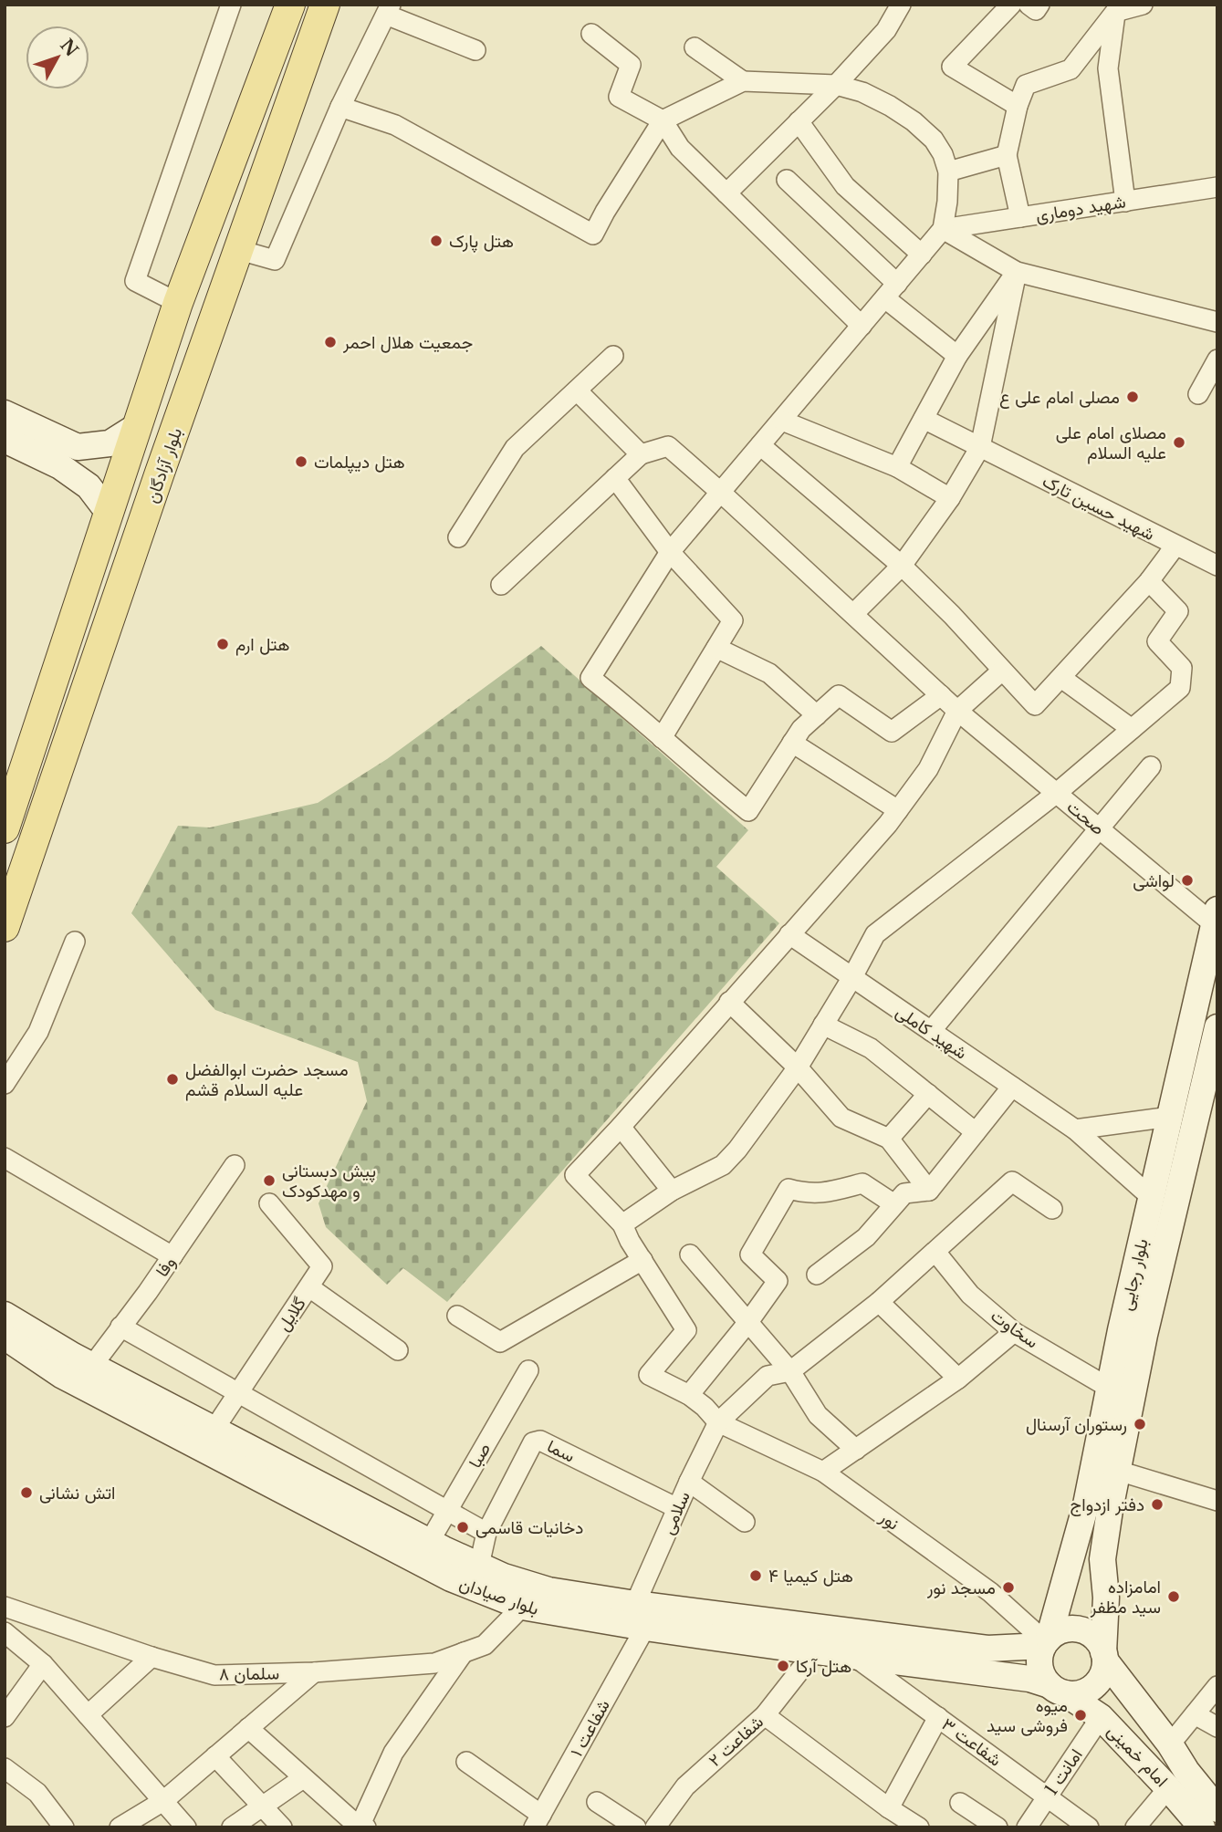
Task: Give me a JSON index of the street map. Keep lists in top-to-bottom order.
{
  "streets": {
    "main road": [
      "بلوار آزادگان",
      "بلوار رجایی",
      "بلوار صیادان",
      "امام خمینی"
    ],
    "street": [
      "شهید دوماری",
      "شهید حسین تارک",
      "صحت",
      "شهید کاملی",
      "وفا",
      "گلایل",
      "سخاوت",
      "سما",
      "صبا",
      "سلامی",
      "نور",
      "سلمان ۸",
      "شفاعت ۱",
      "شفاعت ۲",
      "شفاعت ۳",
      "امانت 1"
    ]
  },
  "crossings": [
    ["صحت", "بلوار رجایی"],
    ["شهید کاملی", "بلوار رجایی"],
    ["وفا", "بلوار صیادان"],
    ["بلوار رجایی", "سخاوت"],
    ["بلوار رجایی", "نور"],
    ["بلوار رجایی", "بلوار صیادان"],
    ["بلوار رجایی", "امام خمینی"],
    ["گلایل", "بلوار صیادان"],
    ["سما", "سلامی"],
    ["سما", "بلوار صیادان"],
    ["صبا", "بلوار صیادان"],
    ["سلامی", "نور"],
    ["سلامی", "بلوار صیادان"],
    ["نور", "بلوار صیادان"],
    ["نور", "امام خمینی"],
    ["بلوار صیادان", "سلمان ۸"],
    ["بلوار صیادان", "شفاعت ۱"],
    ["بلوار صیادان", "شفاعت ۲"],
    ["بلوار صیادان", "شفاعت ۳"],
    ["بلوار صیادان", "امام خمینی"],
    ["شفاعت ۳", "امانت 1"],
    ["امام خمینی", "امانت 1"]
  ],
  "places": [
    "هتل پارک",
    "جمعیت هلال احمر",
    "مصلی امام علی ع",
    "مصلای امام علی علیه السلام",
    "هتل دیپلمات",
    "هتل ارم",
    "لواشی",
    "مسجد حضرت ابوالفضل علیه السلام قشم",
    "پیش دبستانی و مهدکودک",
    "رستوران آرسنال",
    "اتش نشانى",
    "دفتر ازدواج",
    "دخانیات قاسمی",
    "هتل کیمیا ۴",
    "مسجد نور",
    "امامزاده سید مظفر",
    "هتل آرکا",
    "میوه فروشی سید"
  ],
  "north": "top right"
}
